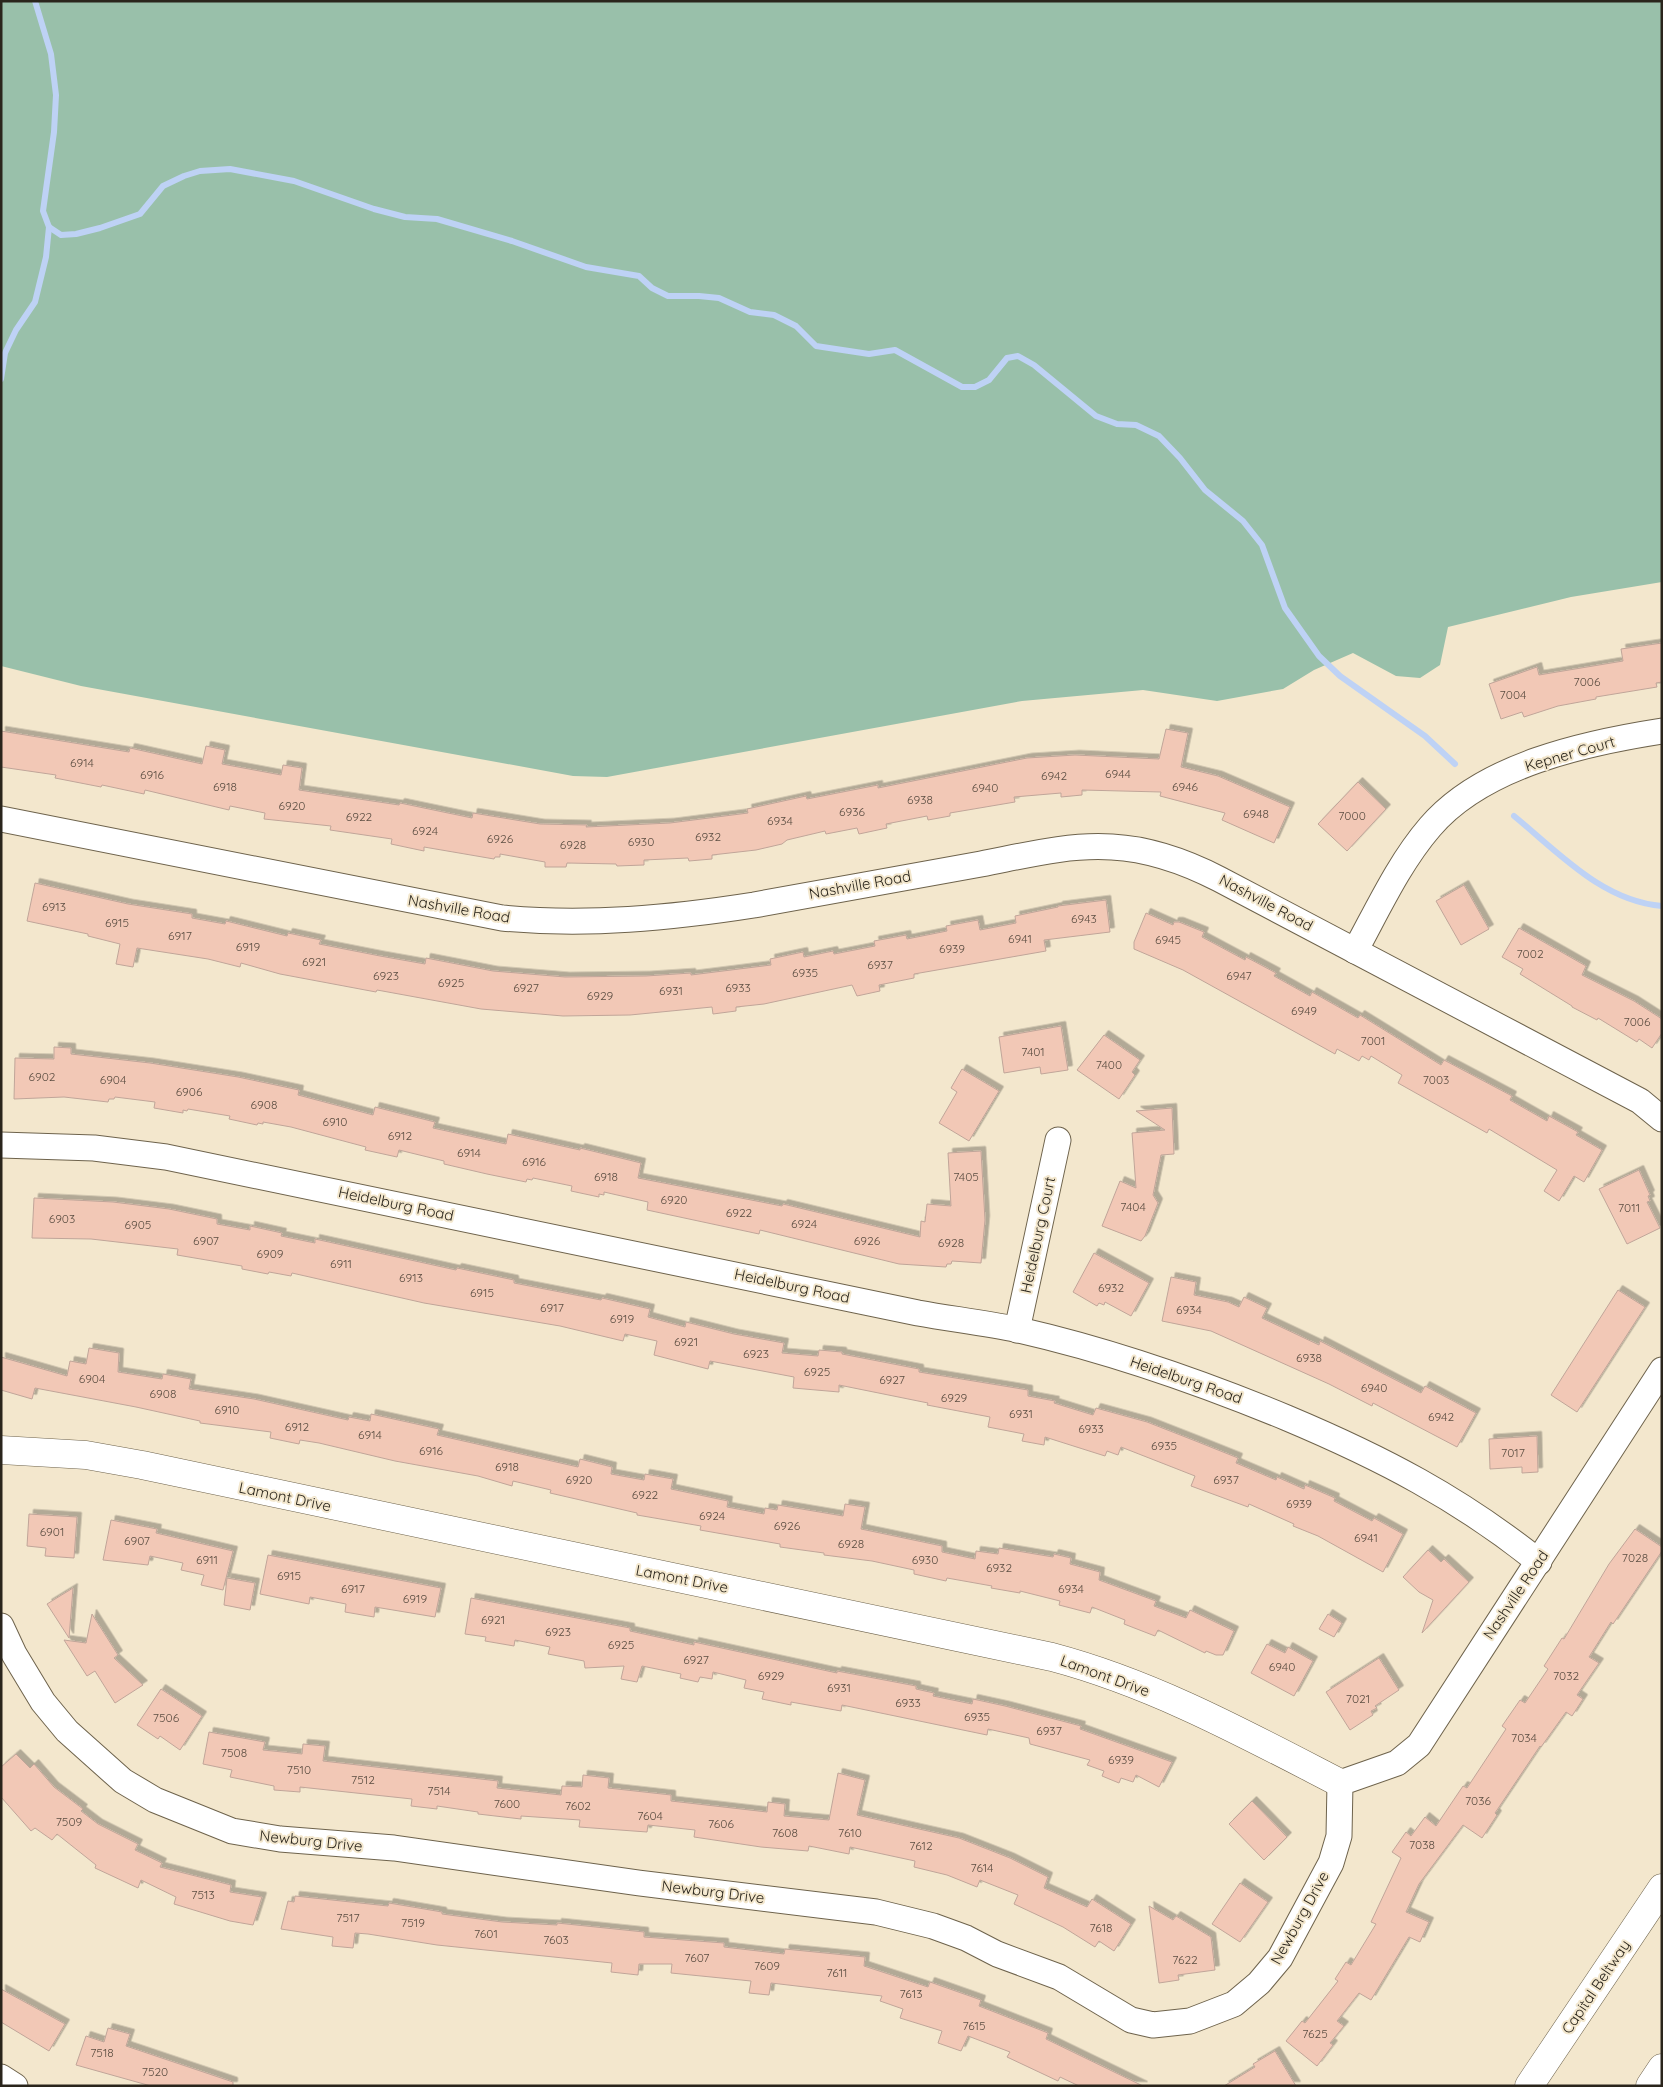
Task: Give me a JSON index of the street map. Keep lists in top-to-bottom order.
{
  "streets": {
    "main road": ["Lamont Drive", "Capital Beltway"],
    "street": [
      "Kepner Court",
      "Nashville Road",
      "Heidelburg Road",
      "Heidelburg Court",
      "Newburg Drive"
    ]
  },
  "crossings": [
    ["Kepner Court", "Nashville Road"],
    ["Nashville Road", "Heidelburg Road"],
    ["Nashville Road", "Lamont Drive"],
    ["Nashville Road", "Newburg Drive"],
    ["Heidelburg Road", "Heidelburg Court"],
    ["Lamont Drive", "Newburg Drive"]
  ],
  "house_numbers": [
    "7006",
    "7004",
    "6914",
    "6944",
    "6916",
    "6942",
    "6918",
    "6946",
    "6940",
    "6938",
    "6920",
    "6936",
    "6948",
    "7000",
    "6922",
    "6934",
    "6924",
    "6932",
    "6926",
    "6930",
    "6928",
    "6913",
    "6943",
    "6915",
    "6917",
    "6941",
    "6945",
    "6919",
    "6939",
    "7002",
    "6921",
    "6937",
    "6935",
    "6923",
    "6947",
    "6925",
    "6927",
    "6933",
    "6931",
    "6929",
    "6949",
    "7006",
    "7001",
    "7401",
    "7400",
    "6902",
    "6904",
    "7003",
    "6906",
    "6908",
    "6910",
    "6912",
    "6914",
    "6916",
    "6918",
    "7405",
    "6920",
    "7404",
    "7011",
    "6922",
    "6903",
    "6924",
    "6905",
    "6907",
    "6926",
    "6928",
    "6909",
    "6911",
    "6913",
    "6932",
    "6915",
    "6917",
    "6934",
    "6919",
    "6921",
    "6923",
    "6938",
    "6925",
    "6904",
    "6927",
    "6940",
    "6908",
    "6929",
    "6910",
    "6931",
    "6942",
    "6912",
    "6933",
    "6914",
    "6935",
    "6916",
    "7017",
    "6918",
    "6920",
    "6937",
    "6922",
    "6939",
    "6924",
    "6926",
    "6901",
    "6941",
    "6907",
    "6928",
    "7028",
    "6911",
    "6930",
    "6932",
    "6915",
    "6917",
    "6934",
    "6919",
    "6921",
    "6923",
    "6925",
    "6927",
    "6940",
    "6929",
    "7032",
    "6931",
    "7021",
    "6933",
    "6935",
    "7506",
    "6937",
    "7034",
    "7508",
    "6939",
    "7510",
    "7512",
    "7514",
    "7036",
    "7600",
    "7602",
    "7604",
    "7509",
    "7606",
    "7608",
    "7610",
    "7038",
    "7612",
    "7614",
    "7513",
    "7517",
    "7519",
    "7618",
    "7601",
    "7603",
    "7607",
    "7622",
    "7609",
    "7611",
    "7613",
    "7615",
    "7625",
    "7518",
    "7520"
  ]
}
